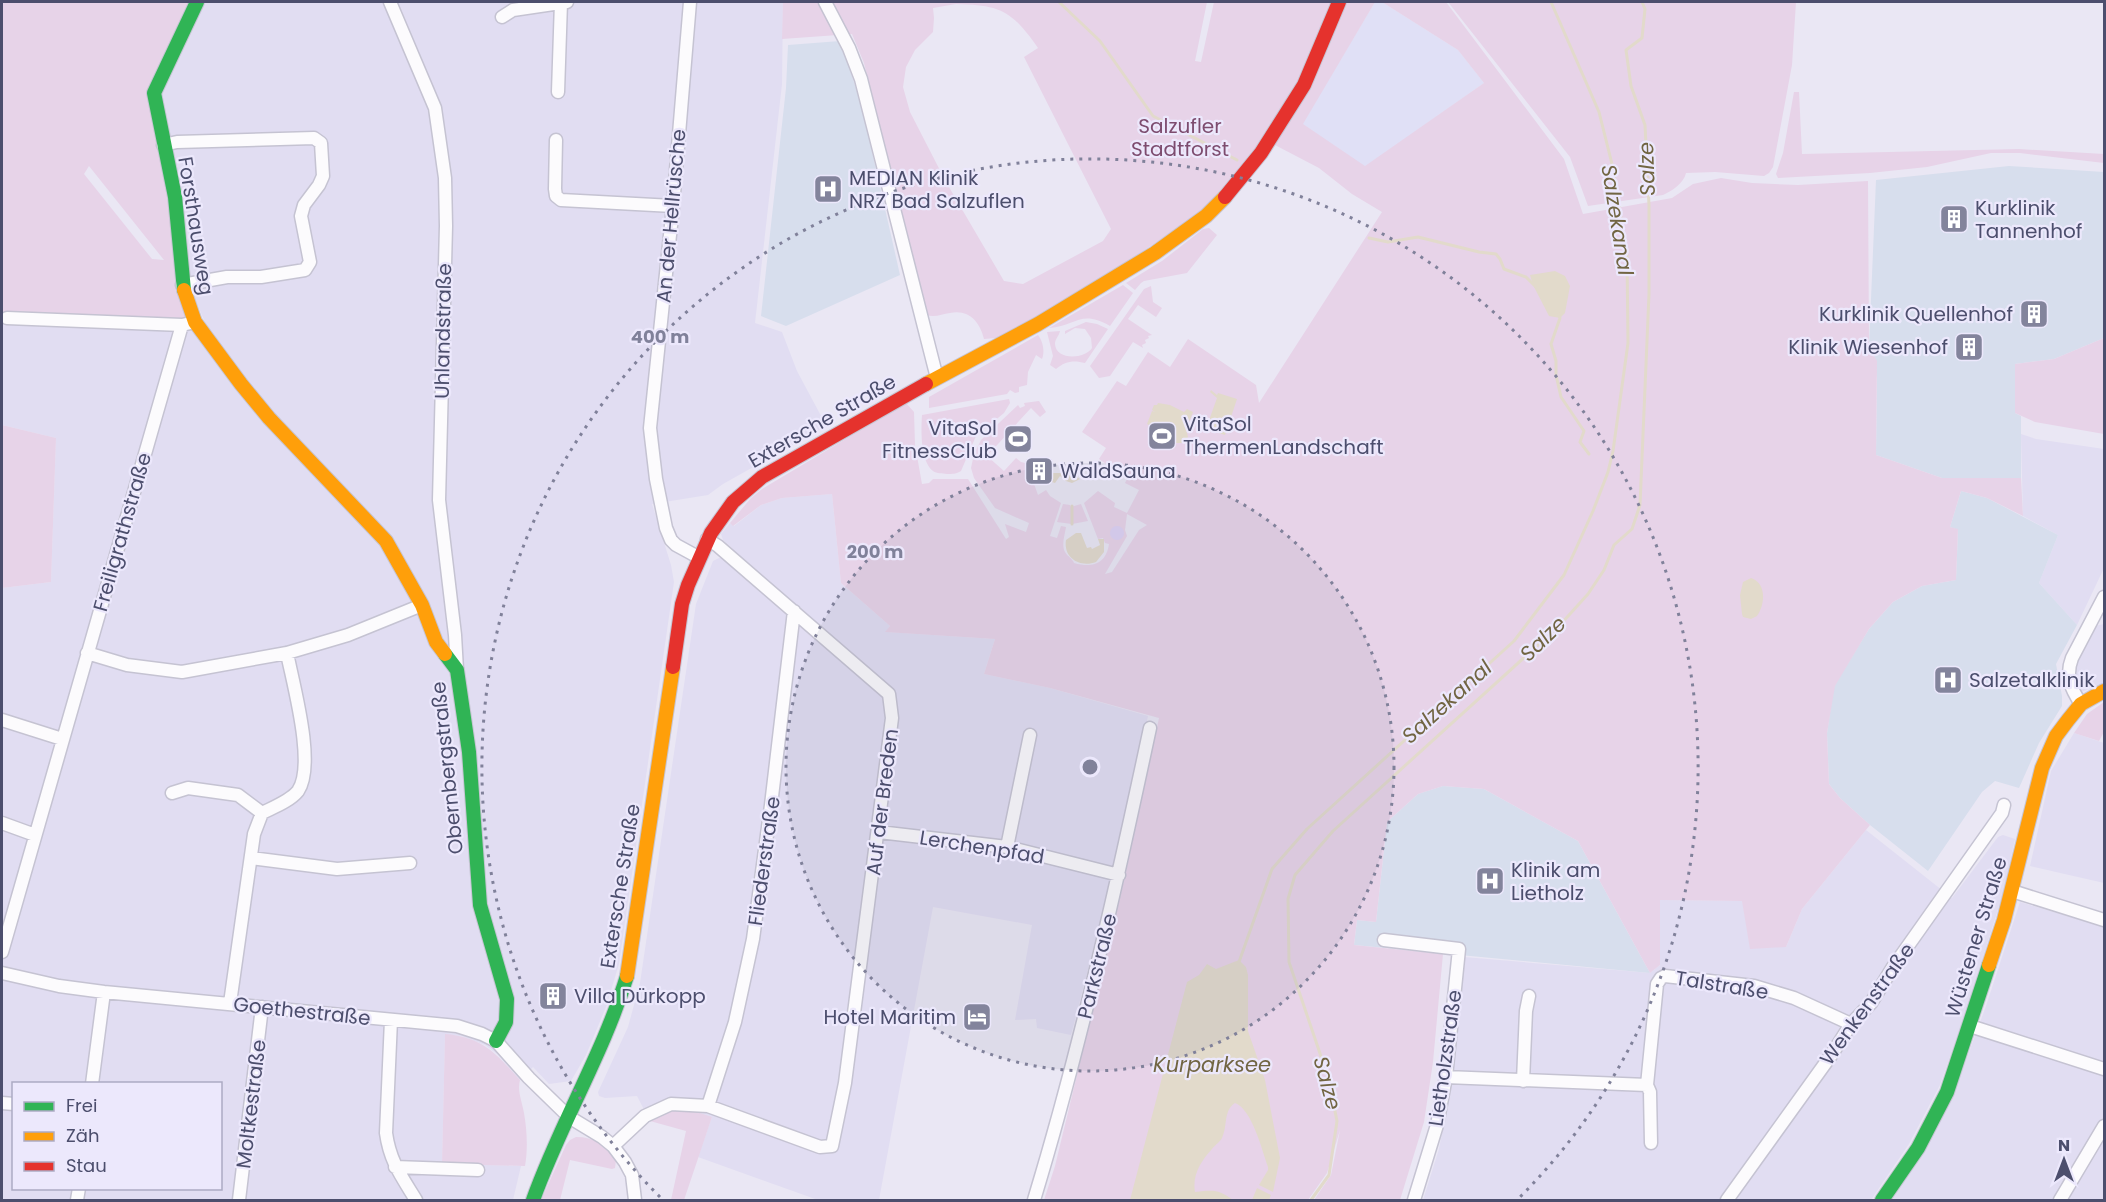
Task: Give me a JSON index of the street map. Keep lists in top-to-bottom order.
{
  "streets": {
    "main road": [
      "Forsthausweg",
      "Extersche Straße",
      "Obernbergstraße",
      "Wüstener Straße"
    ],
    "street": [
      "An der Hellrüsche",
      "Uhlandstraße",
      "Freiligrathstraße",
      "Auf der Breden",
      "Lerchenpfad",
      "Fliederstraße",
      "Parkstraße",
      "Talstraße",
      "Wenkenstraße",
      "Goethestraße",
      "Lietholzstraße",
      "Moltkestraße"
    ]
  },
  "crossings": [
    ["An der Hellrüsche", "Extersche Straße"],
    ["Forsthausweg", "Freiligrathstraße"],
    ["Forsthausweg", "Obernbergstraße"],
    ["Uhlandstraße", "Obernbergstraße"],
    ["Extersche Straße", "Auf der Breden"],
    ["Extersche Straße", "Goethestraße"],
    ["Freiligrathstraße", "Obernbergstraße"],
    ["Obernbergstraße", "Goethestraße"],
    ["Auf der Breden", "Lerchenpfad"],
    ["Auf der Breden", "Fliederstraße"],
    ["Lerchenpfad", "Parkstraße"],
    ["Talstraße", "Wenkenstraße"],
    ["Goethestraße", "Moltkestraße"]
  ],
  "water": ["Salze", "Salzekanal", "Kurparksee"],
  "parks": ["Salzufler Stadtforst"],
  "places": {
    "hospital": ["MEDIAN Klinik NRZ Bad Salzuflen", "Salzetalklinik", "Klinik am Lietholz"],
    "building": [
      "Kurklinik Tannenhof",
      "Kurklinik Quellenhof",
      "Klinik Wiesenhof",
      "WaldSauna",
      "Villa Dürkopp"
    ],
    "sports": ["VitaSol ThermenLandschaft", "VitaSol FitnessClub"],
    "hotel": ["Hotel Maritim"]
  },
  "legend": ["Frei", "Zäh", "Stau"],
  "north": "top",
  "rings": ["400 m", "200 m"]
}
